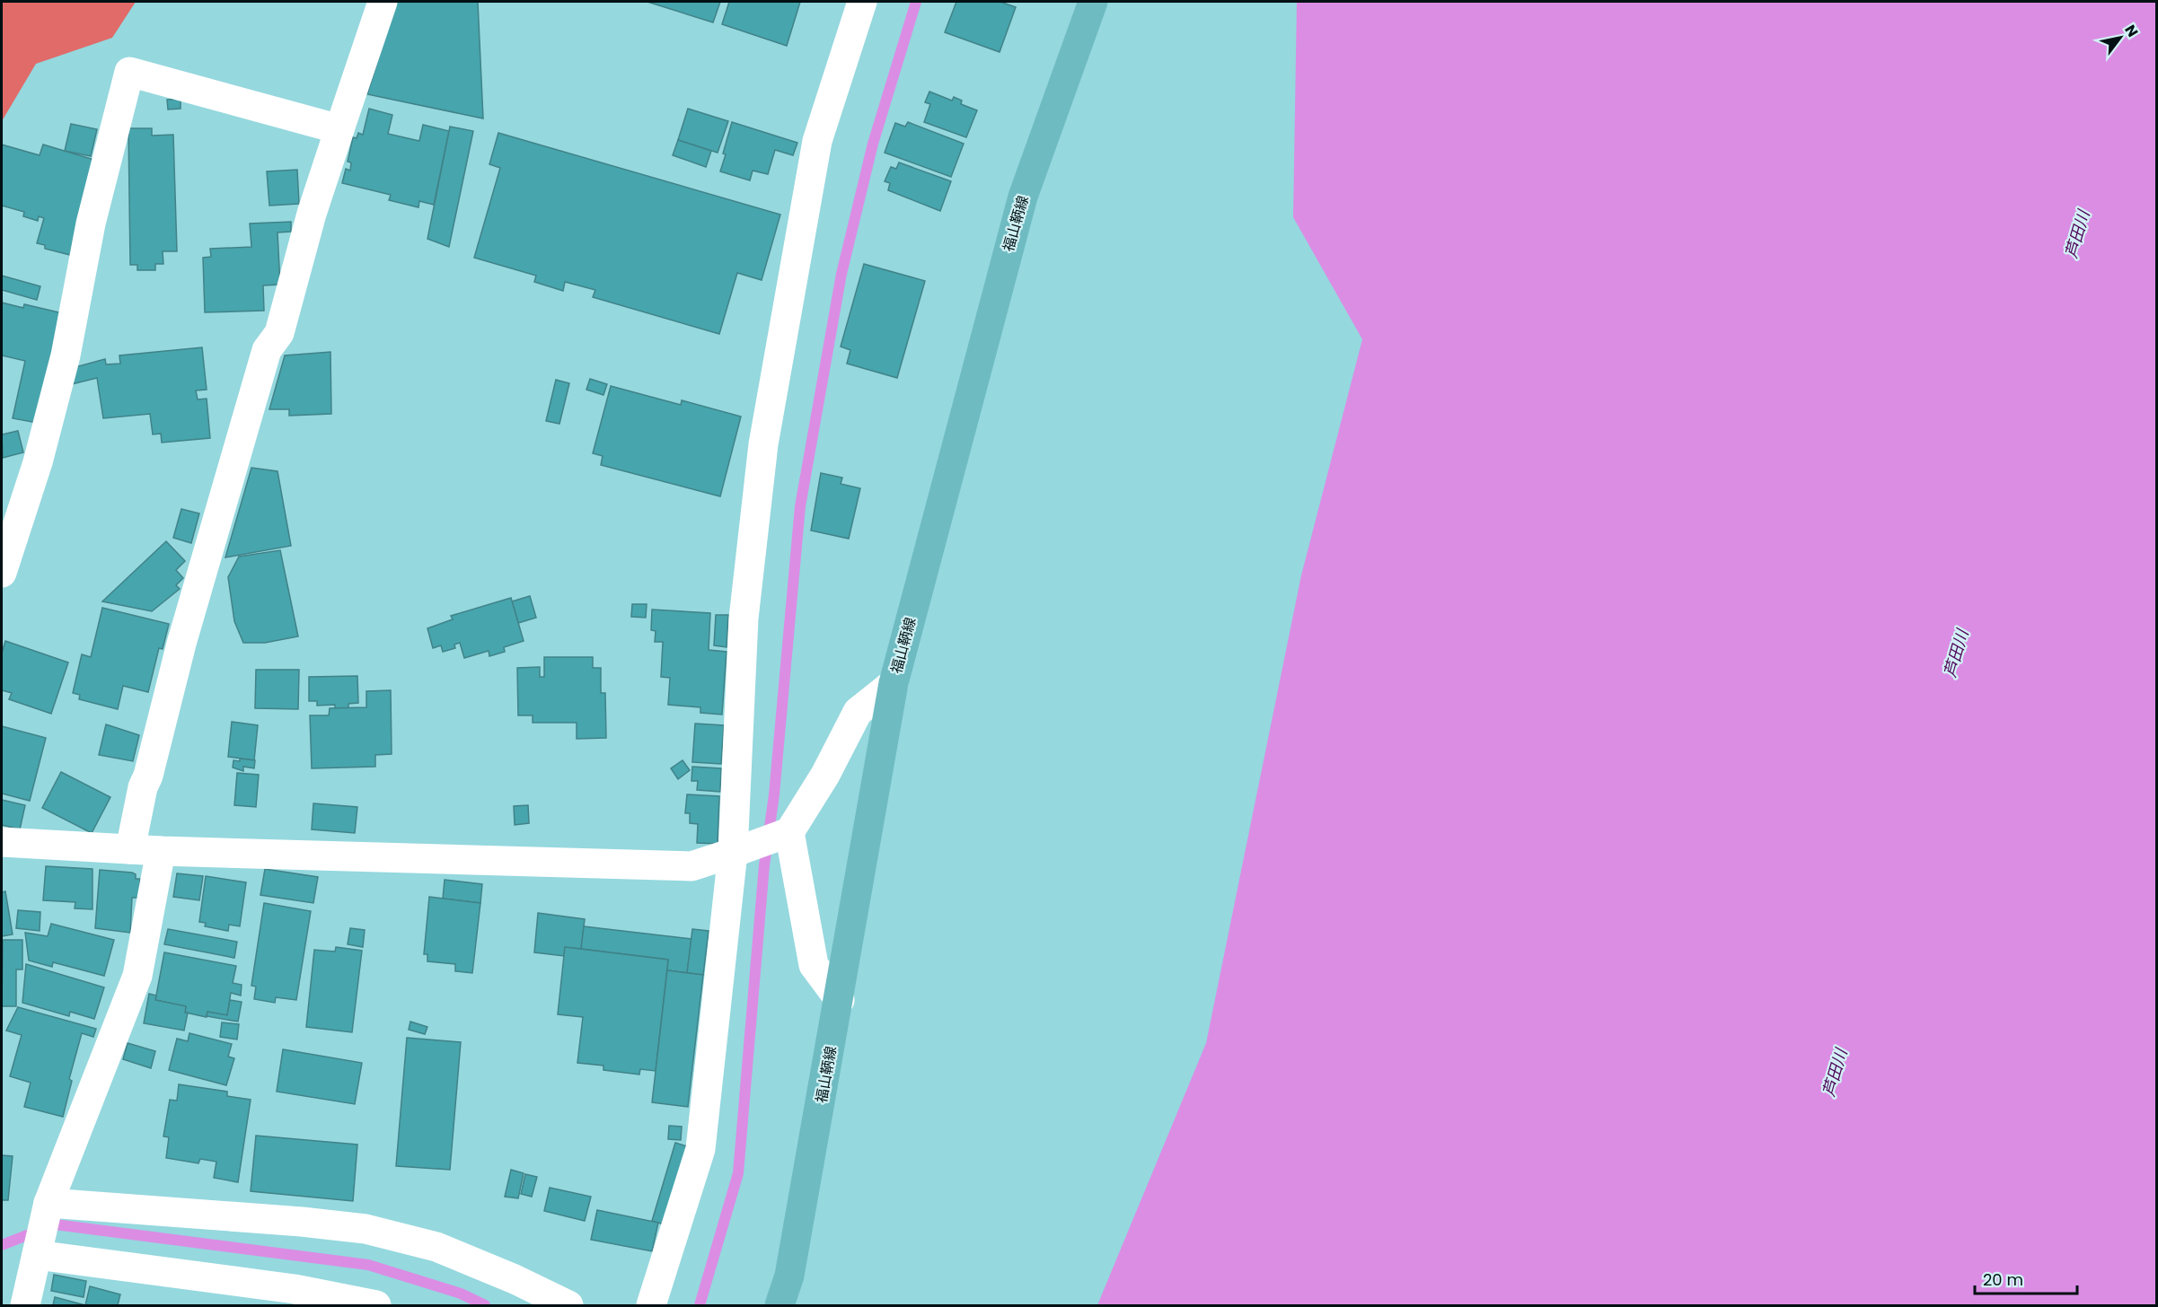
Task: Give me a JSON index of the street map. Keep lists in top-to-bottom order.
{
  "streets": {
    "main road": ["福山鞆線"]
  },
  "water": ["芦田川"],
  "scale_bar": "20 m",
  "north": "top right"
}
